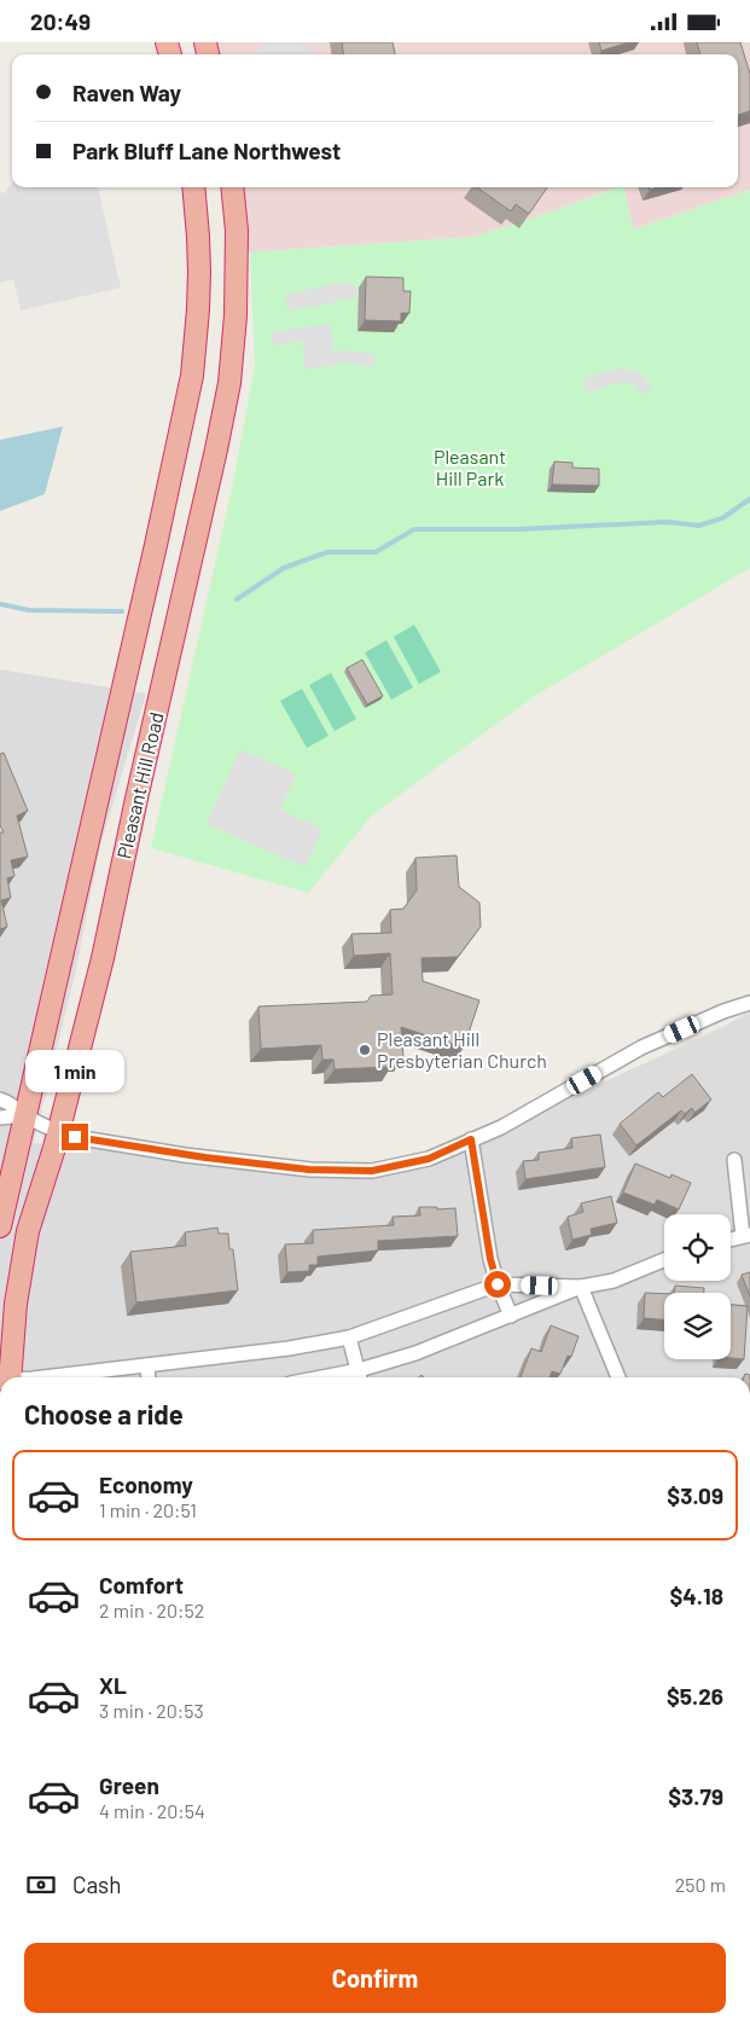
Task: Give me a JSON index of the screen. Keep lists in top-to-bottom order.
{
  "streets": {
    "highway": ["Pleasant Hill Road"]
  },
  "parks": ["Pleasant Hill Park"],
  "places": ["Pleasant Hill Presbyterian Church"],
  "page": {
    "status": "20:49",
    "banner": ["Raven Way", "Park Bluff Lane Northwest"],
    "bubble": "1 min",
    "heading": "Choose a ride",
    "list": [
      {
        "name": "Economy",
        "note": "1 min · 20:51",
        "value": "$3.09"
      },
      {
        "name": "Comfort",
        "note": "2 min · 20:52",
        "value": "$4.18"
      },
      {
        "name": "XL",
        "note": "3 min · 20:53",
        "value": "$5.26"
      },
      {
        "name": "Green",
        "note": "4 min · 20:54",
        "value": "$3.79"
      }
    ],
    "pay": ["Cash", "250 m"],
    "buttons": "Confirm"
  }
}
